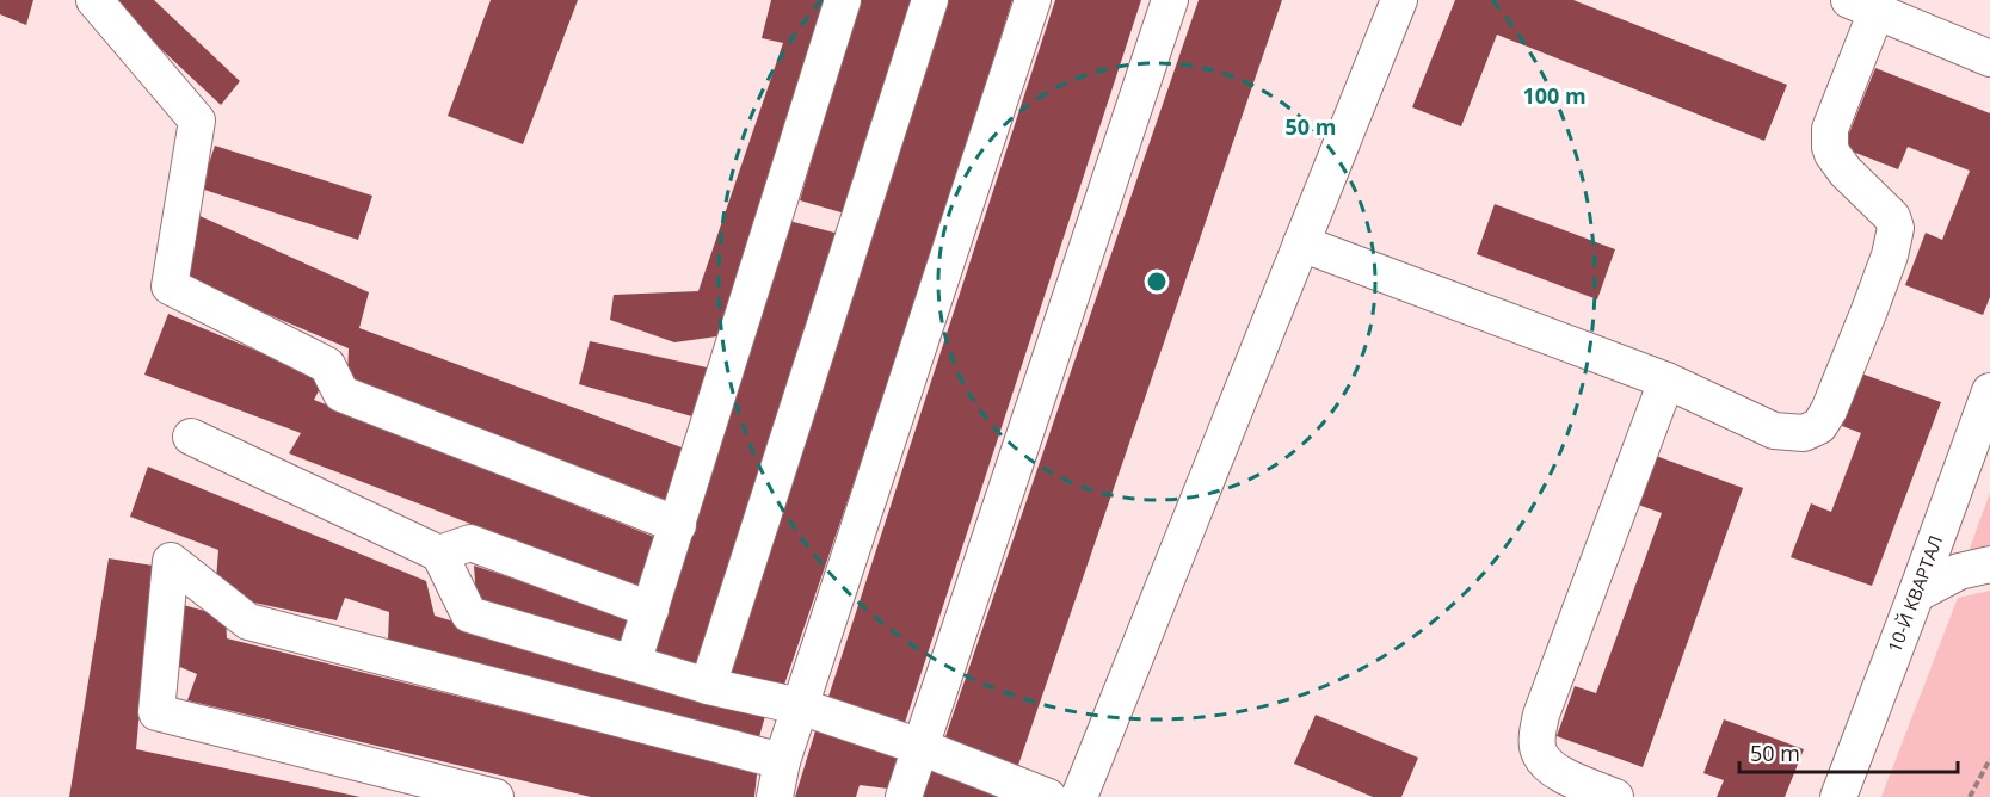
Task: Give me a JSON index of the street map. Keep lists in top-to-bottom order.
{
  "streets": {
    "street": ["10-Й КВАРТАЛ"]
  },
  "scale_bar": "50 m",
  "rings": ["100 m", "50 m"]
}
